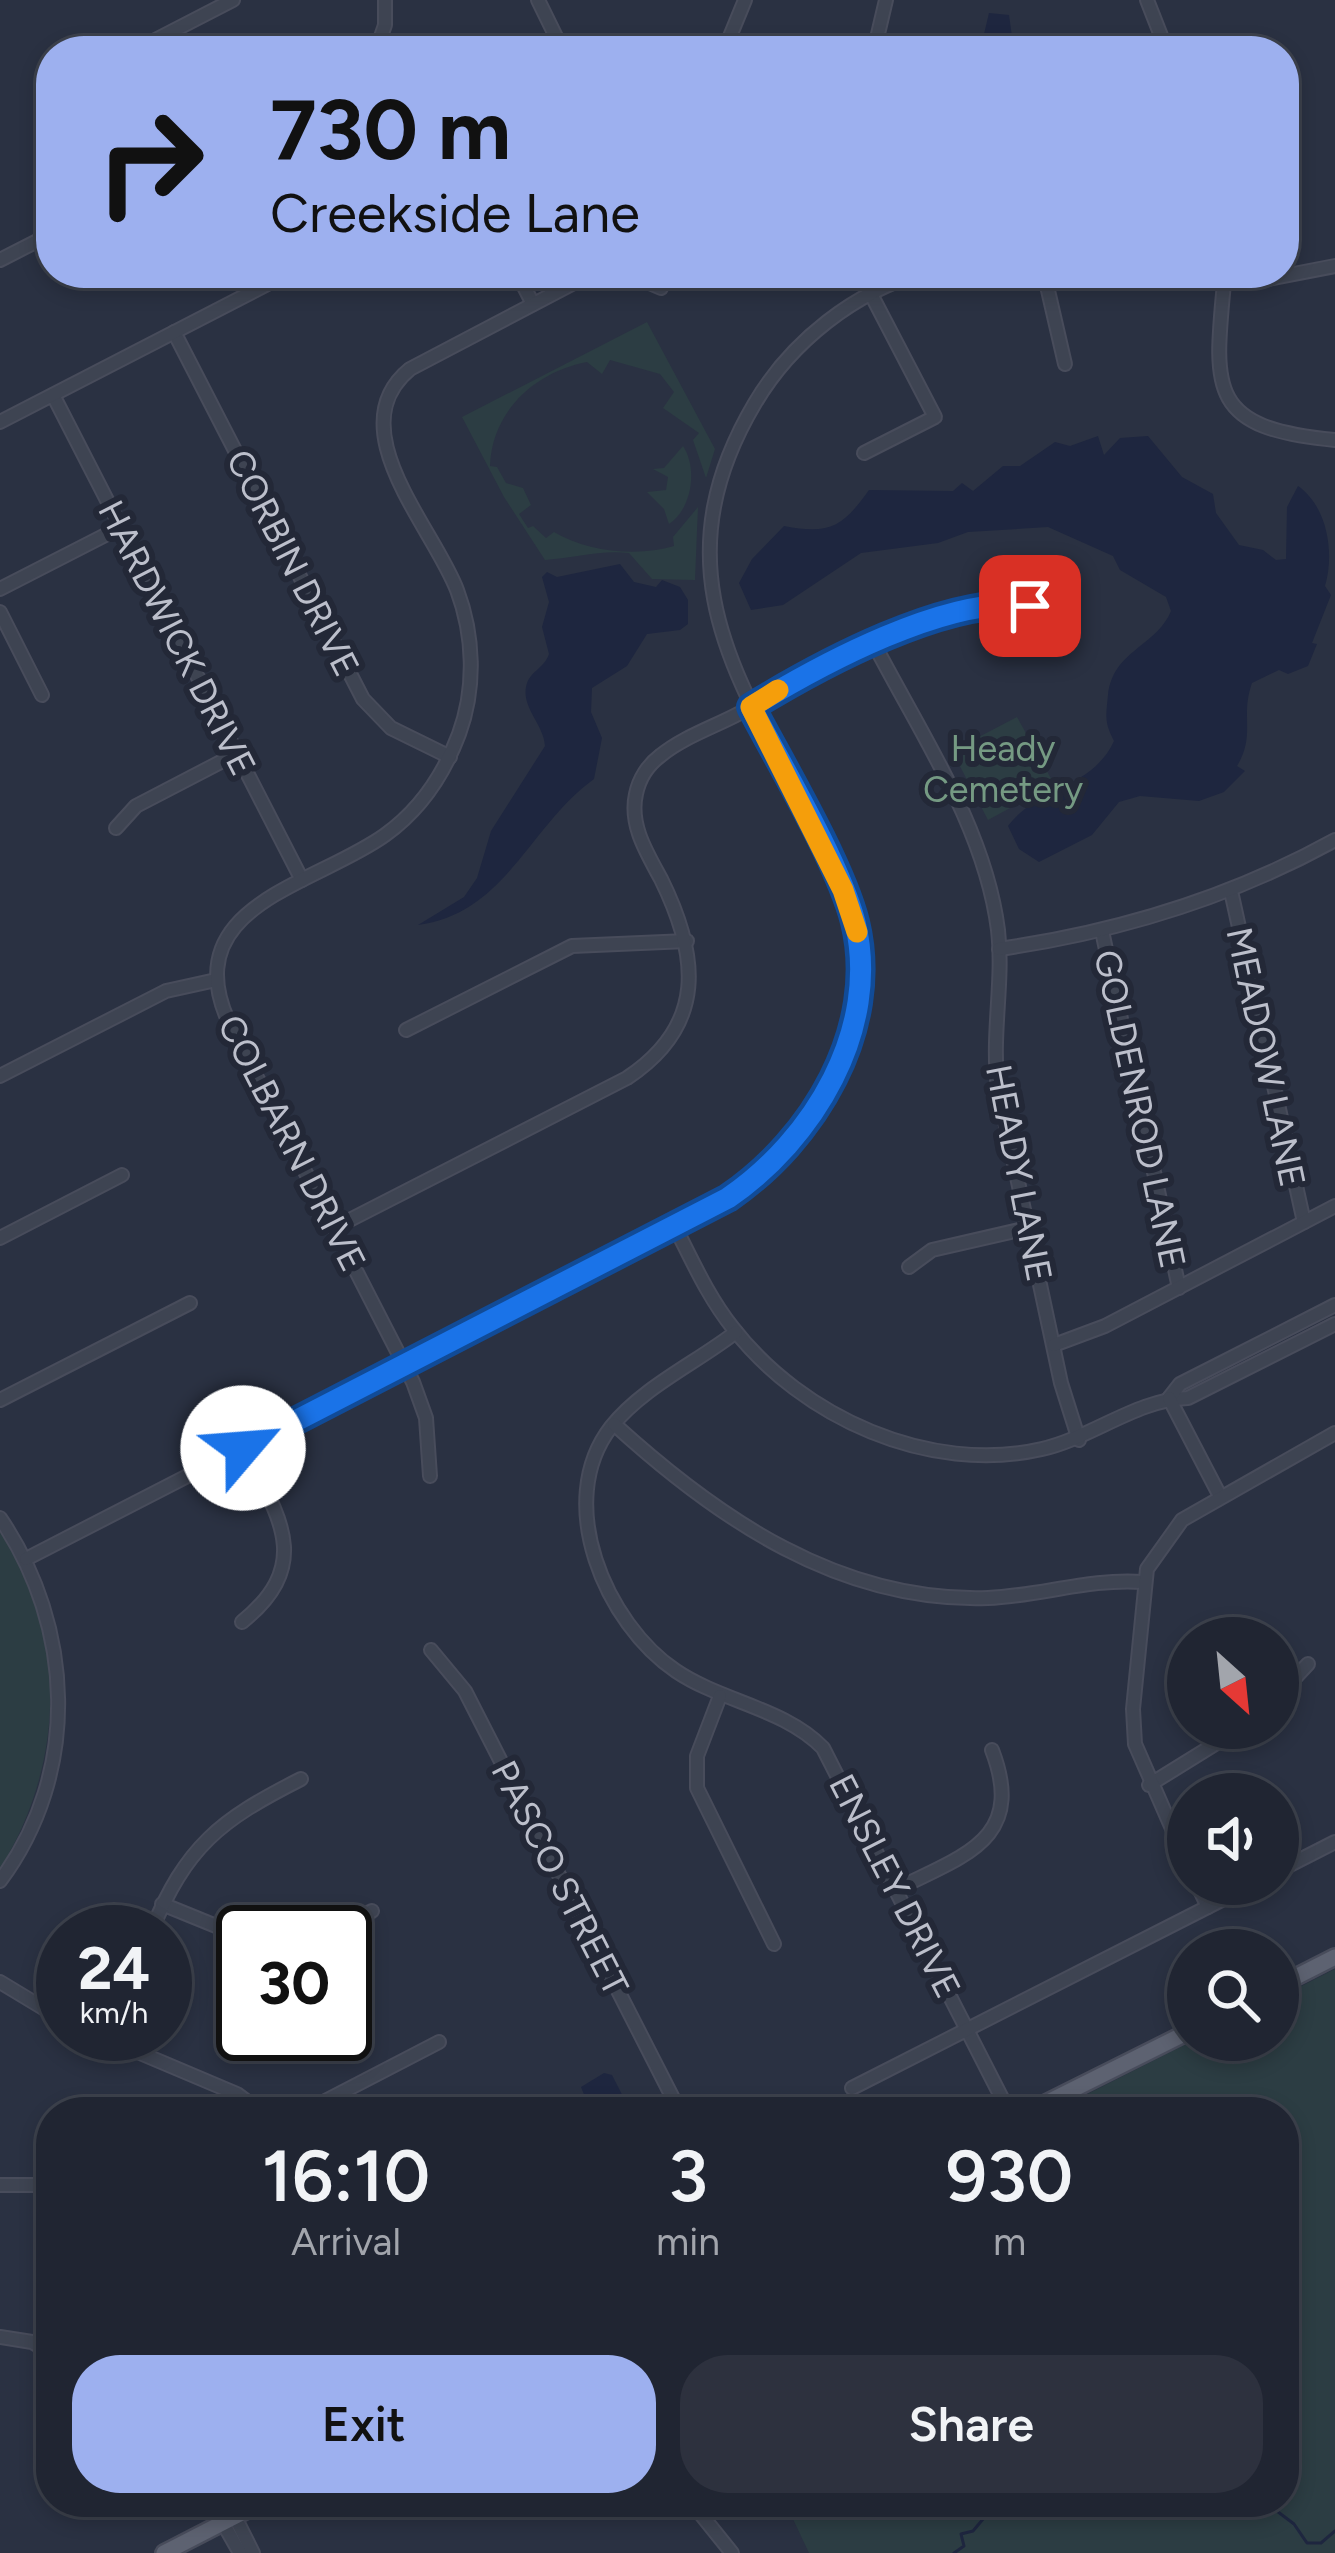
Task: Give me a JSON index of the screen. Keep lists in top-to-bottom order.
{
  "streets": {
    "street": [
      "CORBIN DRIVE",
      "HARDWICK DRIVE",
      "MEADOW LANE",
      "GOLDENROD LANE",
      "COLBARN DRIVE",
      "HEADY LANE",
      "PASCO STREET",
      "ENSLEY DRIVE"
    ]
  },
  "crossings": [
    ["CORBIN DRIVE", "COLBARN DRIVE"],
    ["HARDWICK DRIVE", "COLBARN DRIVE"]
  ],
  "parks": ["Heady Cemetery"],
  "north": "bottom right",
  "page": {
    "turn": ["730 m", "Creekside Lane"],
    "speed": "24 km/h",
    "limit": "30",
    "eta": [
      "16:10",
      "Arrival",
      "3",
      "min",
      "930",
      "m"
    ],
    "buttons": ["Exit", "Share"]
  }
}
